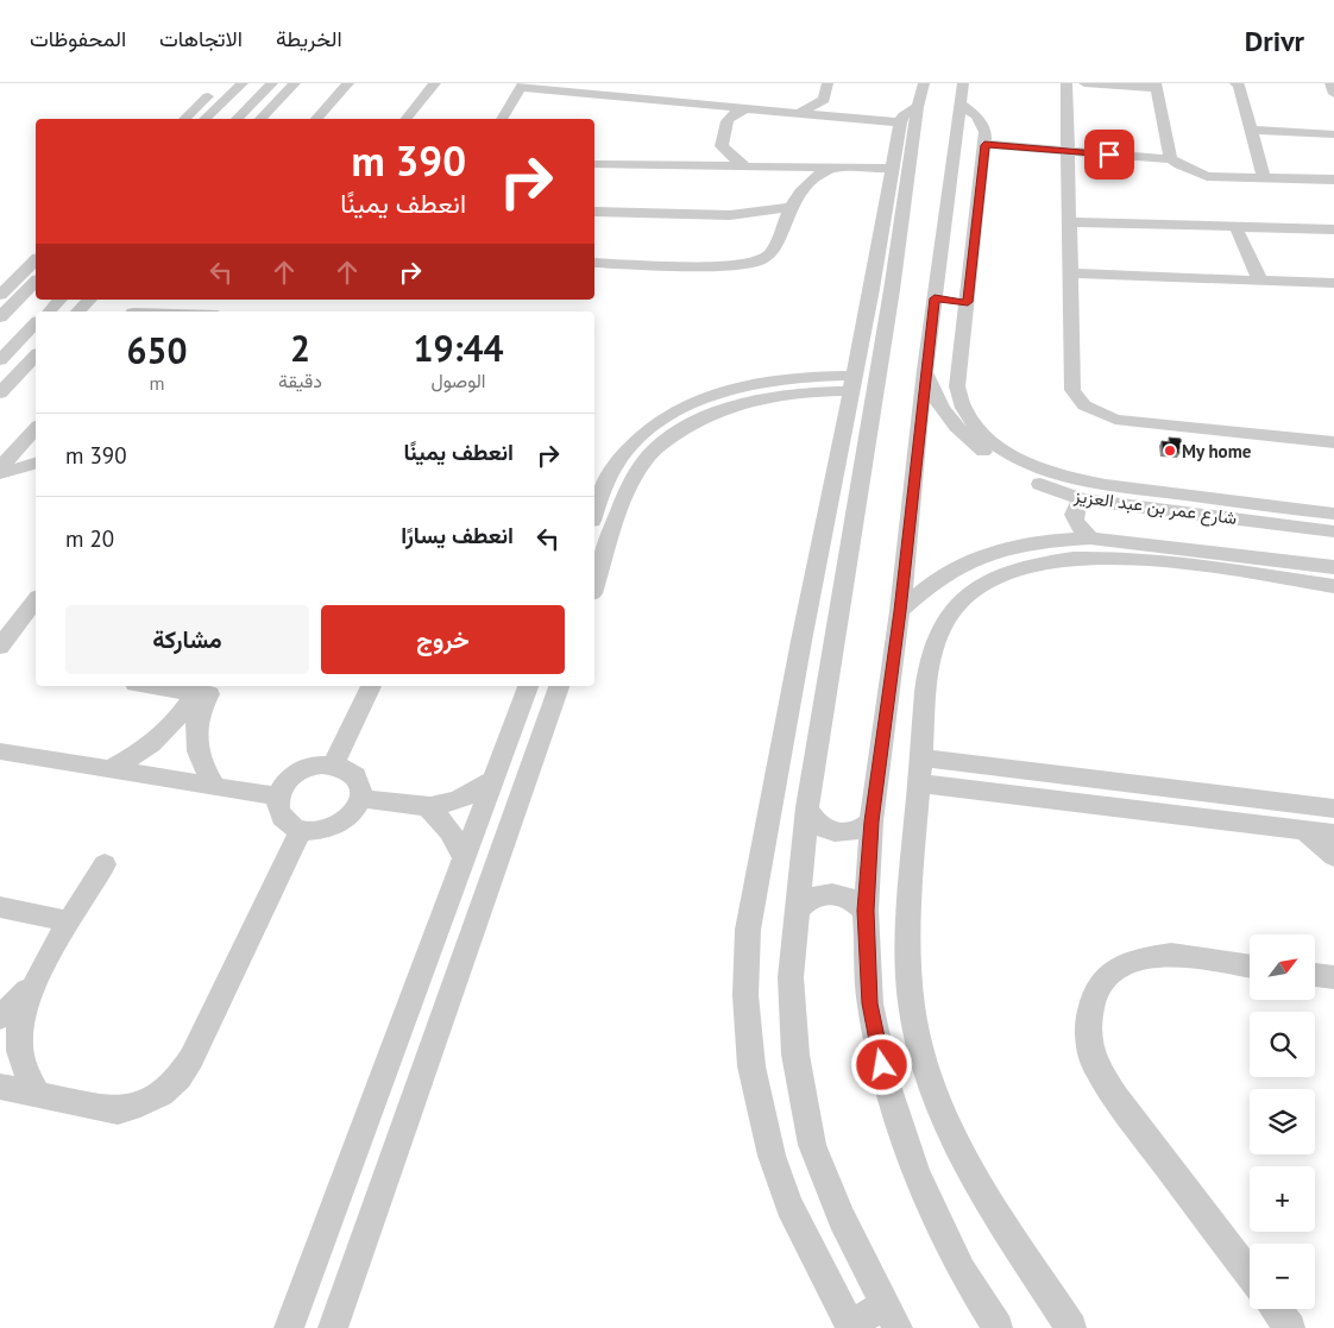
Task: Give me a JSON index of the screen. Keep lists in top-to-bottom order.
{
  "streets": {
    "street": ["شارع عمر بن عبد العزيز"]
  },
  "places": ["My home"],
  "north": "top right",
  "page": {
    "header": "Drivr",
    "nav": ["الخريطة", "الاتجاهات", "المحفوظات"],
    "turn": ["390 m", "انعطف يمينًا"],
    "eta": [
      "19:44",
      "الوصول",
      "2",
      "دقيقة",
      "650",
      "m"
    ],
    "list": [
      {
        "name": "انعطف يمينًا",
        "value": "390 m"
      },
      {
        "name": "انعطف يسارًا",
        "value": "20 m"
      }
    ],
    "buttons": ["خروج", "مشاركة"],
    "map_buttons": ["+", "−"]
  }
}
